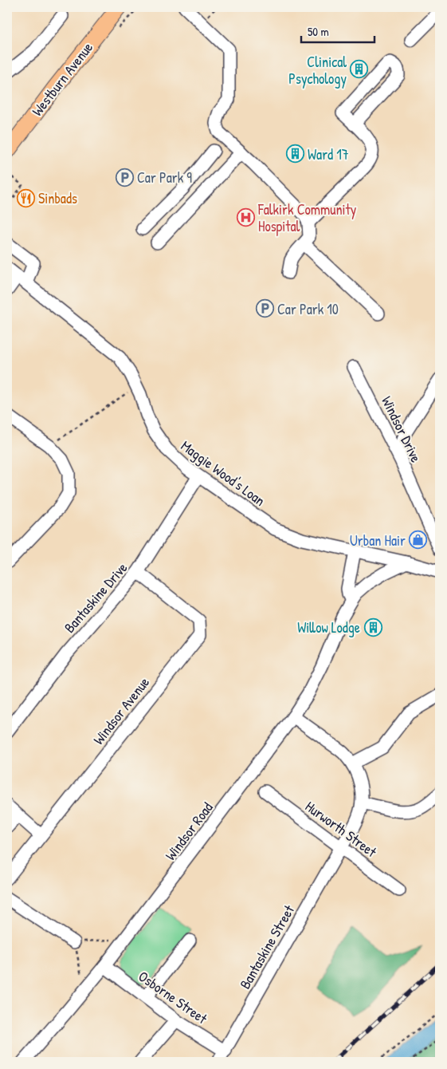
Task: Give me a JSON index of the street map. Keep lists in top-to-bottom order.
{
  "streets": {
    "main road": ["Westburn Avenue"],
    "street": [
      "Windsor Drive",
      "Maggie Wood's Loan",
      "Bantaskine Drive",
      "Windsor Avenue",
      "Hurworth Street",
      "Windsor Road",
      "Bantaskine Street",
      "Osborne Street"
    ]
  },
  "crossings": [
    ["Maggie Wood's Loan", "Bantaskine Drive"],
    ["Maggie Wood's Loan", "Windsor Road"],
    ["Bantaskine Drive", "Windsor Avenue"],
    ["Hurworth Street", "Bantaskine Street"],
    ["Windsor Road", "Osborne Street"],
    ["Bantaskine Street", "Osborne Street"]
  ],
  "places": {
    "building": ["Clinical Psychology", "Ward 17", "Willow Lodge"],
    "parking": ["Car Park 9", "Car Park 10"],
    "restaurant": ["Sinbads"],
    "hospital": ["Falkirk Community Hospital"],
    "shop": ["Urban Hair"]
  },
  "scale_bar": "50 m"
}
